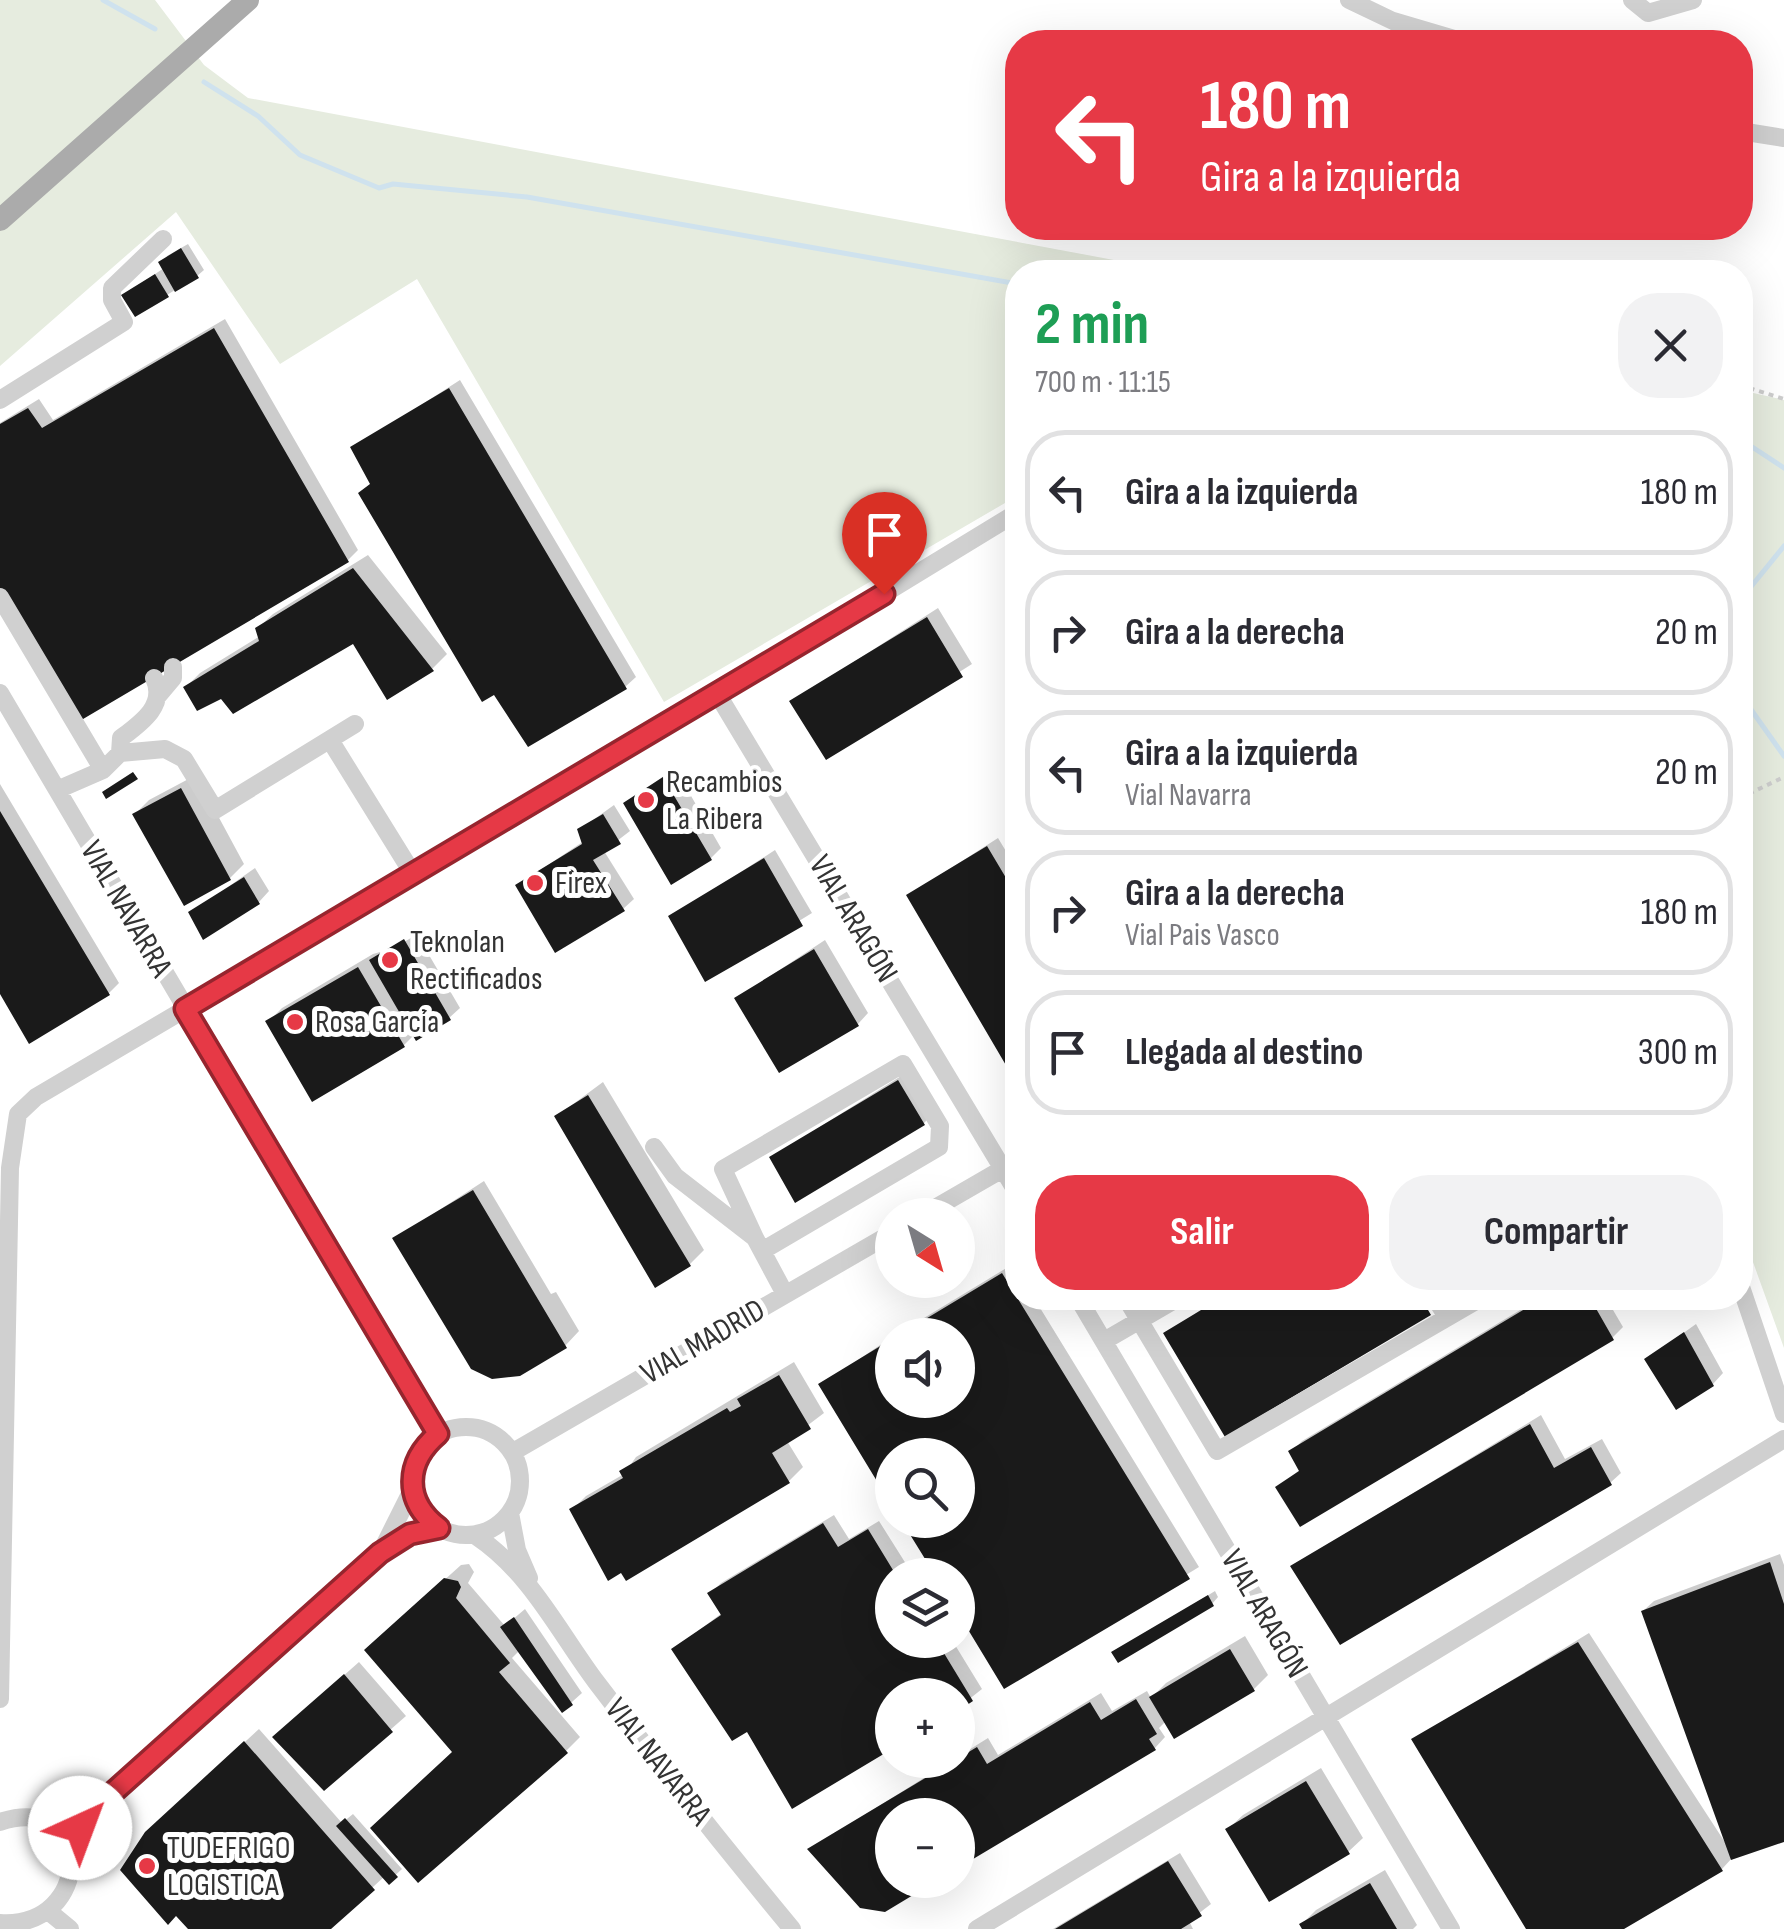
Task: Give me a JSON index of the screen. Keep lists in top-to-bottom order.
{
  "streets": {
    "street": ["VIAL NAVARRA", "VIAL ARAGÓN", "VIAL MADRID"]
  },
  "crossings": [
    ["VIAL NAVARRA", "VIAL MADRID"]
  ],
  "places": [
    "Recambios La Ribera",
    "Firex",
    "Teknolan Rectificados",
    "Rosa García",
    "TUDEFRIGO LOGISTICA"
  ],
  "north": "bottom right",
  "page": {
    "turn": ["180 m", "Gira a la izquierda"],
    "heading": ["2 min", "700 m · 11:15"],
    "list": [
      {
        "name": "Gira a la izquierda",
        "value": "180 m"
      },
      {
        "name": "Gira a la derecha",
        "value": "20 m"
      },
      {
        "name": "Gira a la izquierda",
        "note": "Vial Navarra",
        "value": "20 m"
      },
      {
        "name": "Gira a la derecha",
        "note": "Vial Pais Vasco",
        "value": "180 m"
      },
      {
        "name": "Llegada al destino",
        "value": "300 m"
      }
    ],
    "buttons": ["Salir", "Compartir"],
    "map_buttons": ["+", "−"]
  }
}
